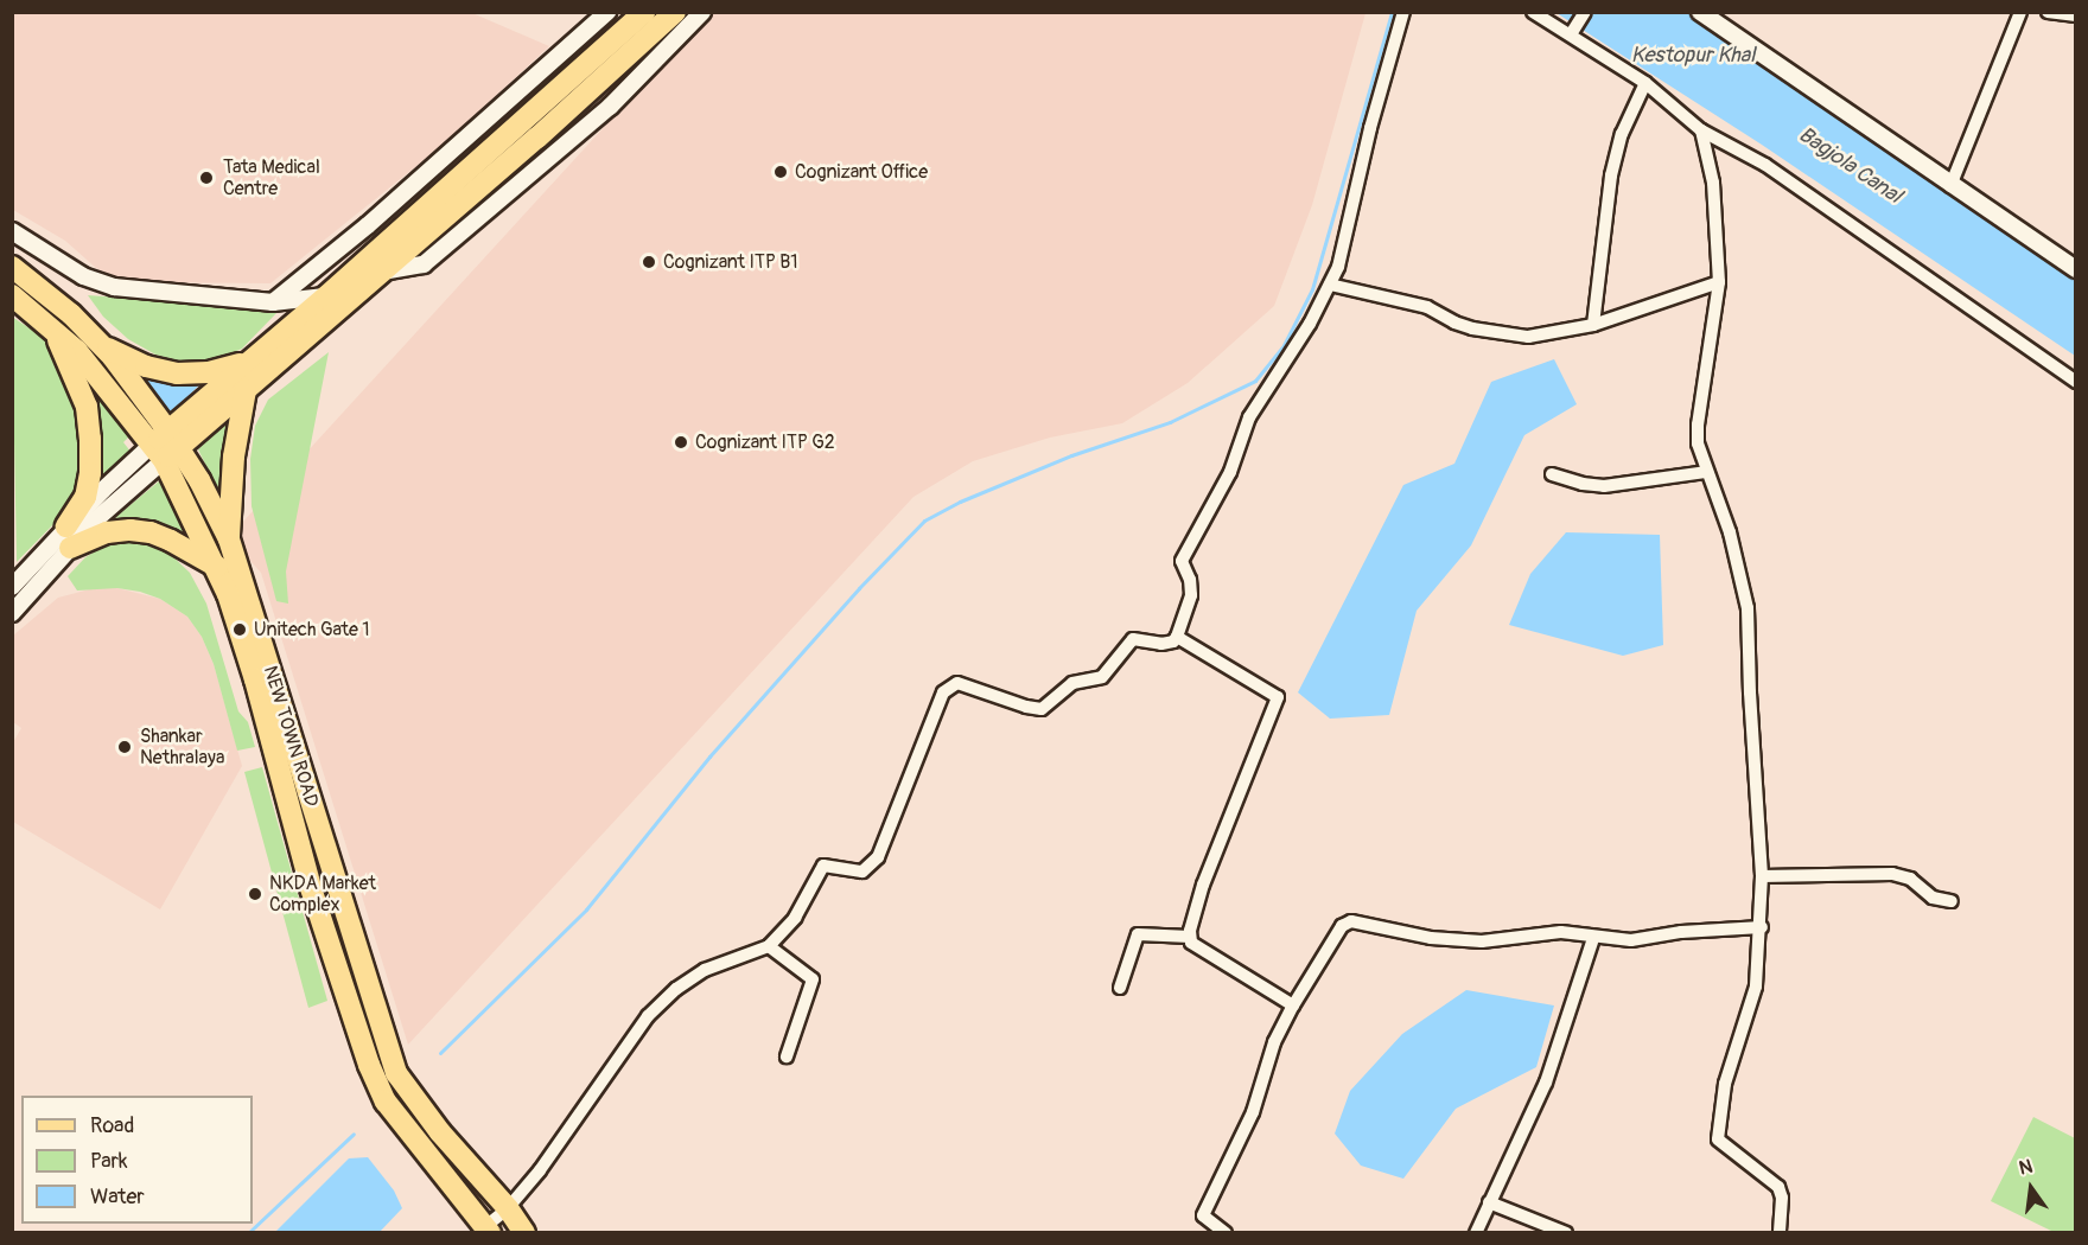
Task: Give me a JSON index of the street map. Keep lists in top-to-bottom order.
{
  "streets": {
    "main road": ["NEW TOWN ROAD"]
  },
  "water": ["Kestopur Khal", "Bagjola Canal"],
  "places": [
    "Cognizant Office",
    "Tata Medical Centre",
    "Cognizant ITP B1",
    "Cognizant ITP G2",
    "Unitech Gate 1",
    "Shankar Nethralaya",
    "NKDA Market Complex"
  ],
  "legend": ["Road", "Park", "Water"],
  "north": "top"
}
